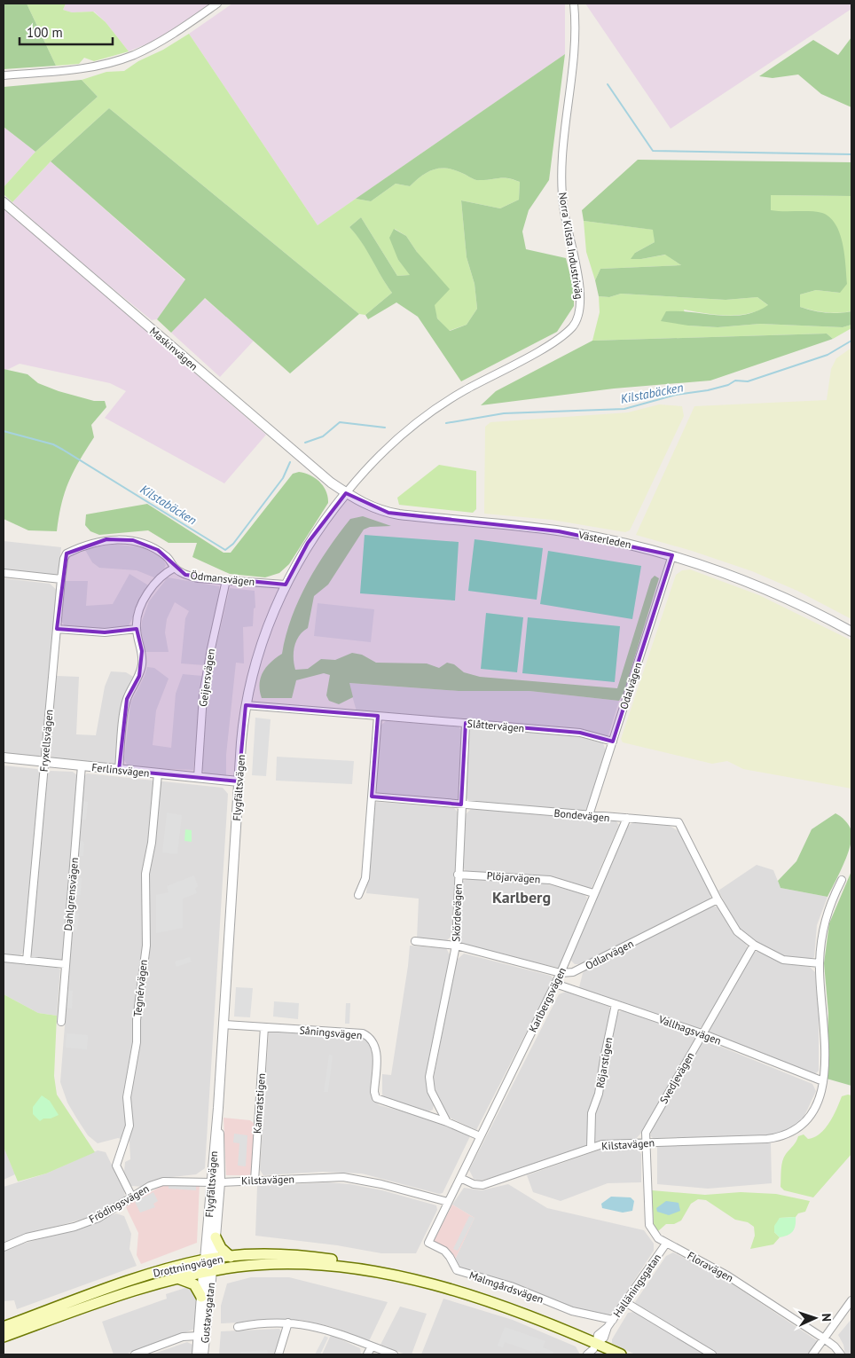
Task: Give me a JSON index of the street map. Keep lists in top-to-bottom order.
{
  "streets": {
    "main road": ["Drottningvägen"],
    "street": [
      "Norra Kilsta Industriväg",
      "Maskinvägen",
      "Västerleden",
      "Ödmansvägen",
      "Geijersvägen",
      "Odalvägen",
      "Slåttervägen",
      "Fryxellsvägen",
      "Ferlinsvägen",
      "Flygfältsvägen",
      "Bondevägen",
      "Plöjarvägen",
      "Dahlgrensvägen",
      "Skördevägen",
      "Odlarvägen",
      "Tegnérvägen",
      "Karlbergsvägen",
      "Vallhagsvägen",
      "Såningsvägen",
      "Röjarstigen",
      "Svedjevägen",
      "Kamratstigen",
      "Kilstavägen",
      "Frödingsvägen",
      "Floravägen",
      "Halläningsgatan",
      "Malmgårdsvägen",
      "Gustavsgatan"
    ]
  },
  "crossings": [
    ["Norra Kilsta Industriväg", "Maskinvägen"],
    ["Norra Kilsta Industriväg", "Västerleden"],
    ["Norra Kilsta Industriväg", "Flygfältsvägen"],
    ["Maskinvägen", "Västerleden"],
    ["Maskinvägen", "Flygfältsvägen"],
    ["Västerleden", "Odalvägen"],
    ["Västerleden", "Flygfältsvägen"],
    ["Ödmansvägen", "Geijersvägen"],
    ["Ödmansvägen", "Fryxellsvägen"],
    ["Ödmansvägen", "Flygfältsvägen"],
    ["Geijersvägen", "Ferlinsvägen"],
    ["Odalvägen", "Slåttervägen"],
    ["Odalvägen", "Bondevägen"],
    ["Slåttervägen", "Flygfältsvägen"],
    ["Slåttervägen", "Skördevägen"],
    ["Fryxellsvägen", "Ferlinsvägen"],
    ["Ferlinsvägen", "Flygfältsvägen"],
    ["Ferlinsvägen", "Dahlgrensvägen"],
    ["Ferlinsvägen", "Tegnérvägen"],
    ["Flygfältsvägen", "Såningsvägen"],
    ["Flygfältsvägen", "Kilstavägen"],
    ["Flygfältsvägen", "Frödingsvägen"],
    ["Flygfältsvägen", "Drottningvägen"],
    ["Bondevägen", "Skördevägen"],
    ["Bondevägen", "Odlarvägen"],
    ["Bondevägen", "Karlbergsvägen"],
    ["Bondevägen", "Svedjevägen"],
    ["Bondevägen", "Kilstavägen"],
    ["Plöjarvägen", "Skördevägen"],
    ["Plöjarvägen", "Karlbergsvägen"],
    ["Skördevägen", "Odlarvägen"],
    ["Skördevägen", "Såningsvägen"],
    ["Odlarvägen", "Karlbergsvägen"],
    ["Tegnérvägen", "Frödingsvägen"],
    ["Karlbergsvägen", "Vallhagsvägen"],
    ["Karlbergsvägen", "Såningsvägen"],
    ["Karlbergsvägen", "Kilstavägen"],
    ["Vallhagsvägen", "Röjarstigen"],
    ["Vallhagsvägen", "Svedjevägen"],
    ["Vallhagsvägen", "Kilstavägen"],
    ["Såningsvägen", "Kamratstigen"],
    ["Röjarstigen", "Kilstavägen"],
    ["Svedjevägen", "Kilstavägen"],
    ["Svedjevägen", "Floravägen"],
    ["Kamratstigen", "Kilstavägen"],
    ["Kilstavägen", "Frödingsvägen"],
    ["Kilstavägen", "Floravägen"],
    ["Kilstavägen", "Malmgårdsvägen"],
    ["Drottningvägen", "Halläningsgatan"],
    ["Drottningvägen", "Gustavsgatan"],
    ["Floravägen", "Halläningsgatan"],
    ["Halläningsgatan", "Malmgårdsvägen"]
  ],
  "districts": ["Karlberg"],
  "water": ["Kilstabäcken"],
  "scale_bar": "100 m",
  "north": "right"
}
